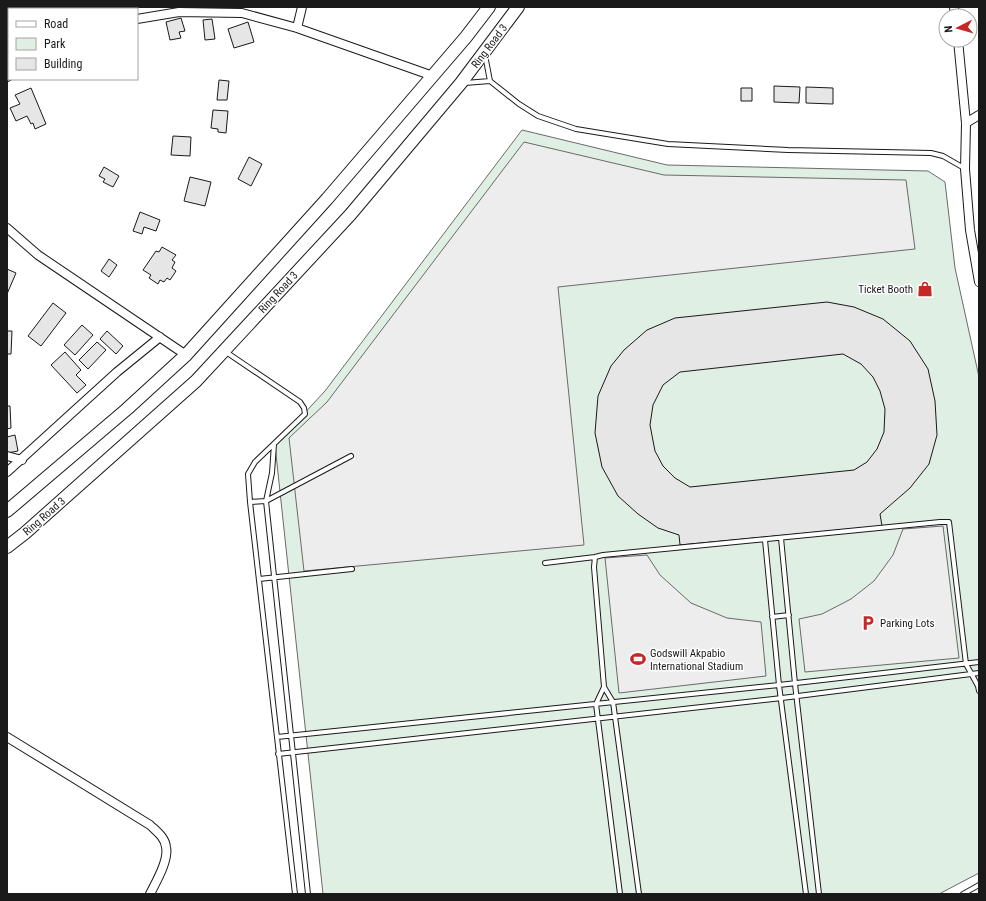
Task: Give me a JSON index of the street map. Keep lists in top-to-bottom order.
{
  "streets": {
    "main road": ["Ring Road 3"]
  },
  "places": {
    "shop": ["Ticket Booth"],
    "parking": ["Parking Lots"],
    "sports": ["Godswill Akpabio International Stadium"]
  },
  "legend": ["Road", "Park", "Building"],
  "north": "left"
}
